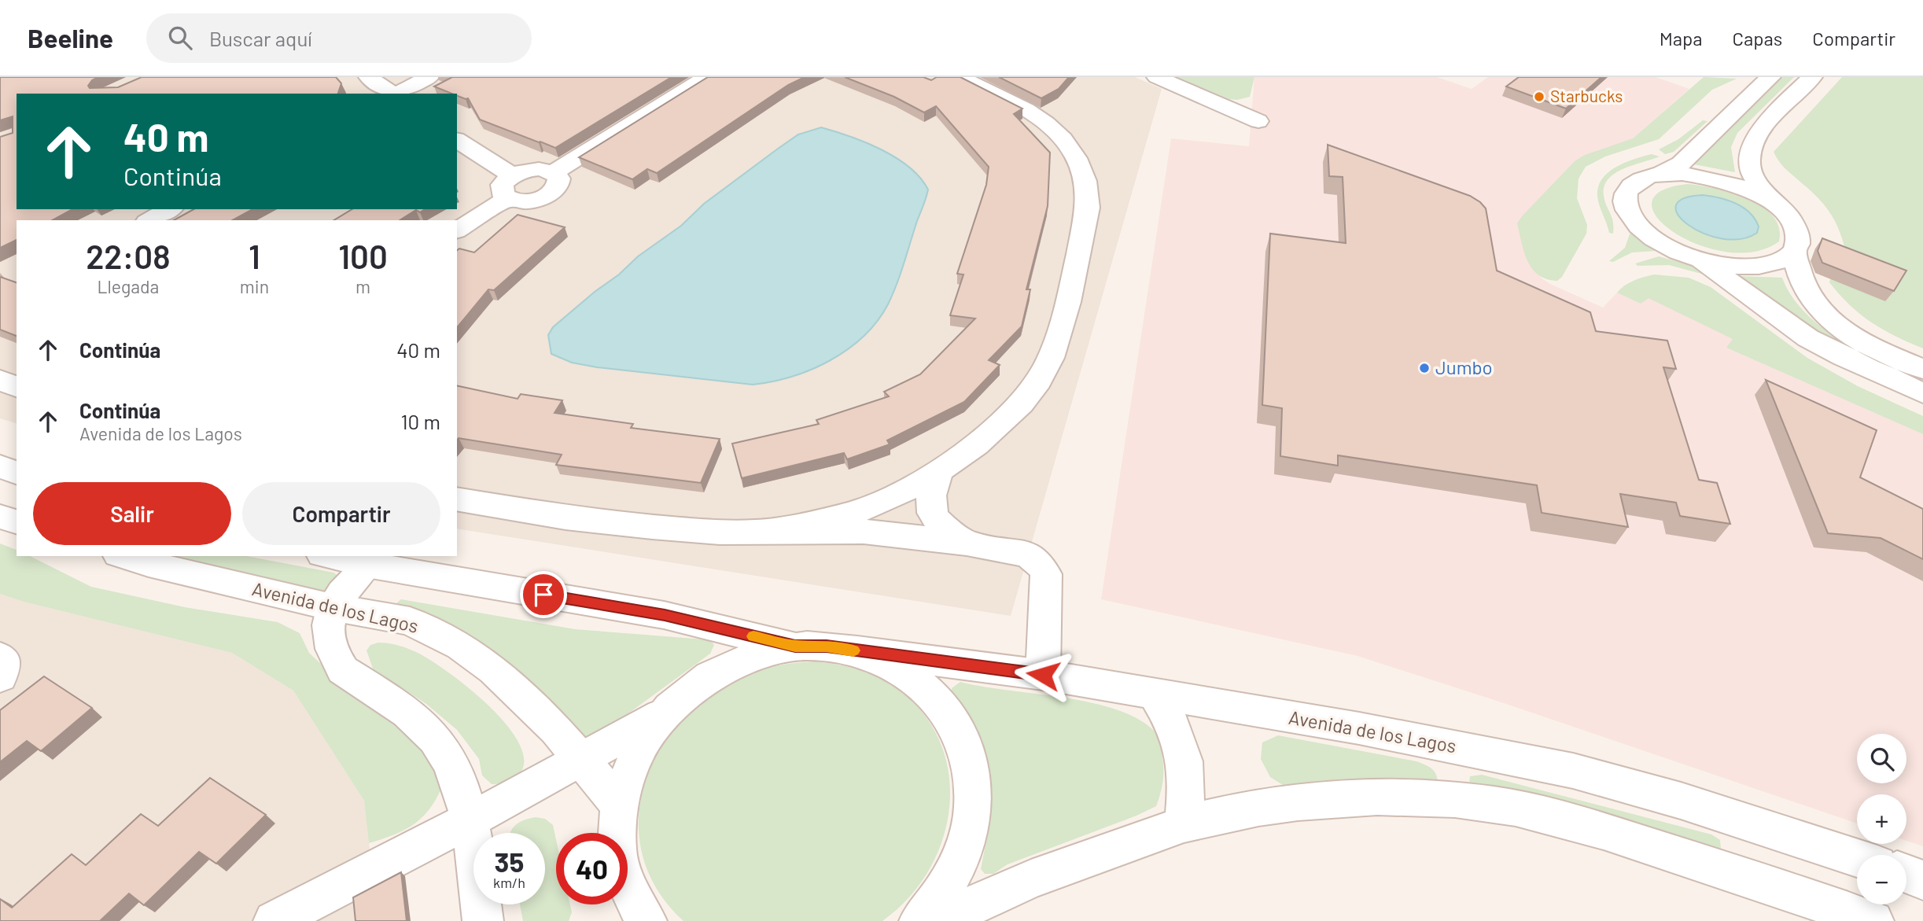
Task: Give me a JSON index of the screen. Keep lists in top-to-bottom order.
{
  "streets": {
    "street": ["Avenida de los Lagos"]
  },
  "places": ["Starbucks", "Jumbo"],
  "page": {
    "header": "Beeline",
    "search": "Buscar aquí",
    "nav": ["Mapa", "Capas", "Compartir"],
    "turn": ["40 m", "Continúa"],
    "eta": [
      "22:08",
      "Llegada",
      "1",
      "min",
      "100",
      "m"
    ],
    "list": [
      {
        "name": "Continúa",
        "value": "40 m"
      },
      {
        "name": "Continúa",
        "note": "Avenida de los Lagos",
        "value": "10 m"
      }
    ],
    "buttons": ["Salir", "Compartir"],
    "map_buttons": ["+", "−"],
    "speed": "35 km/h",
    "limit": "40"
  }
}
